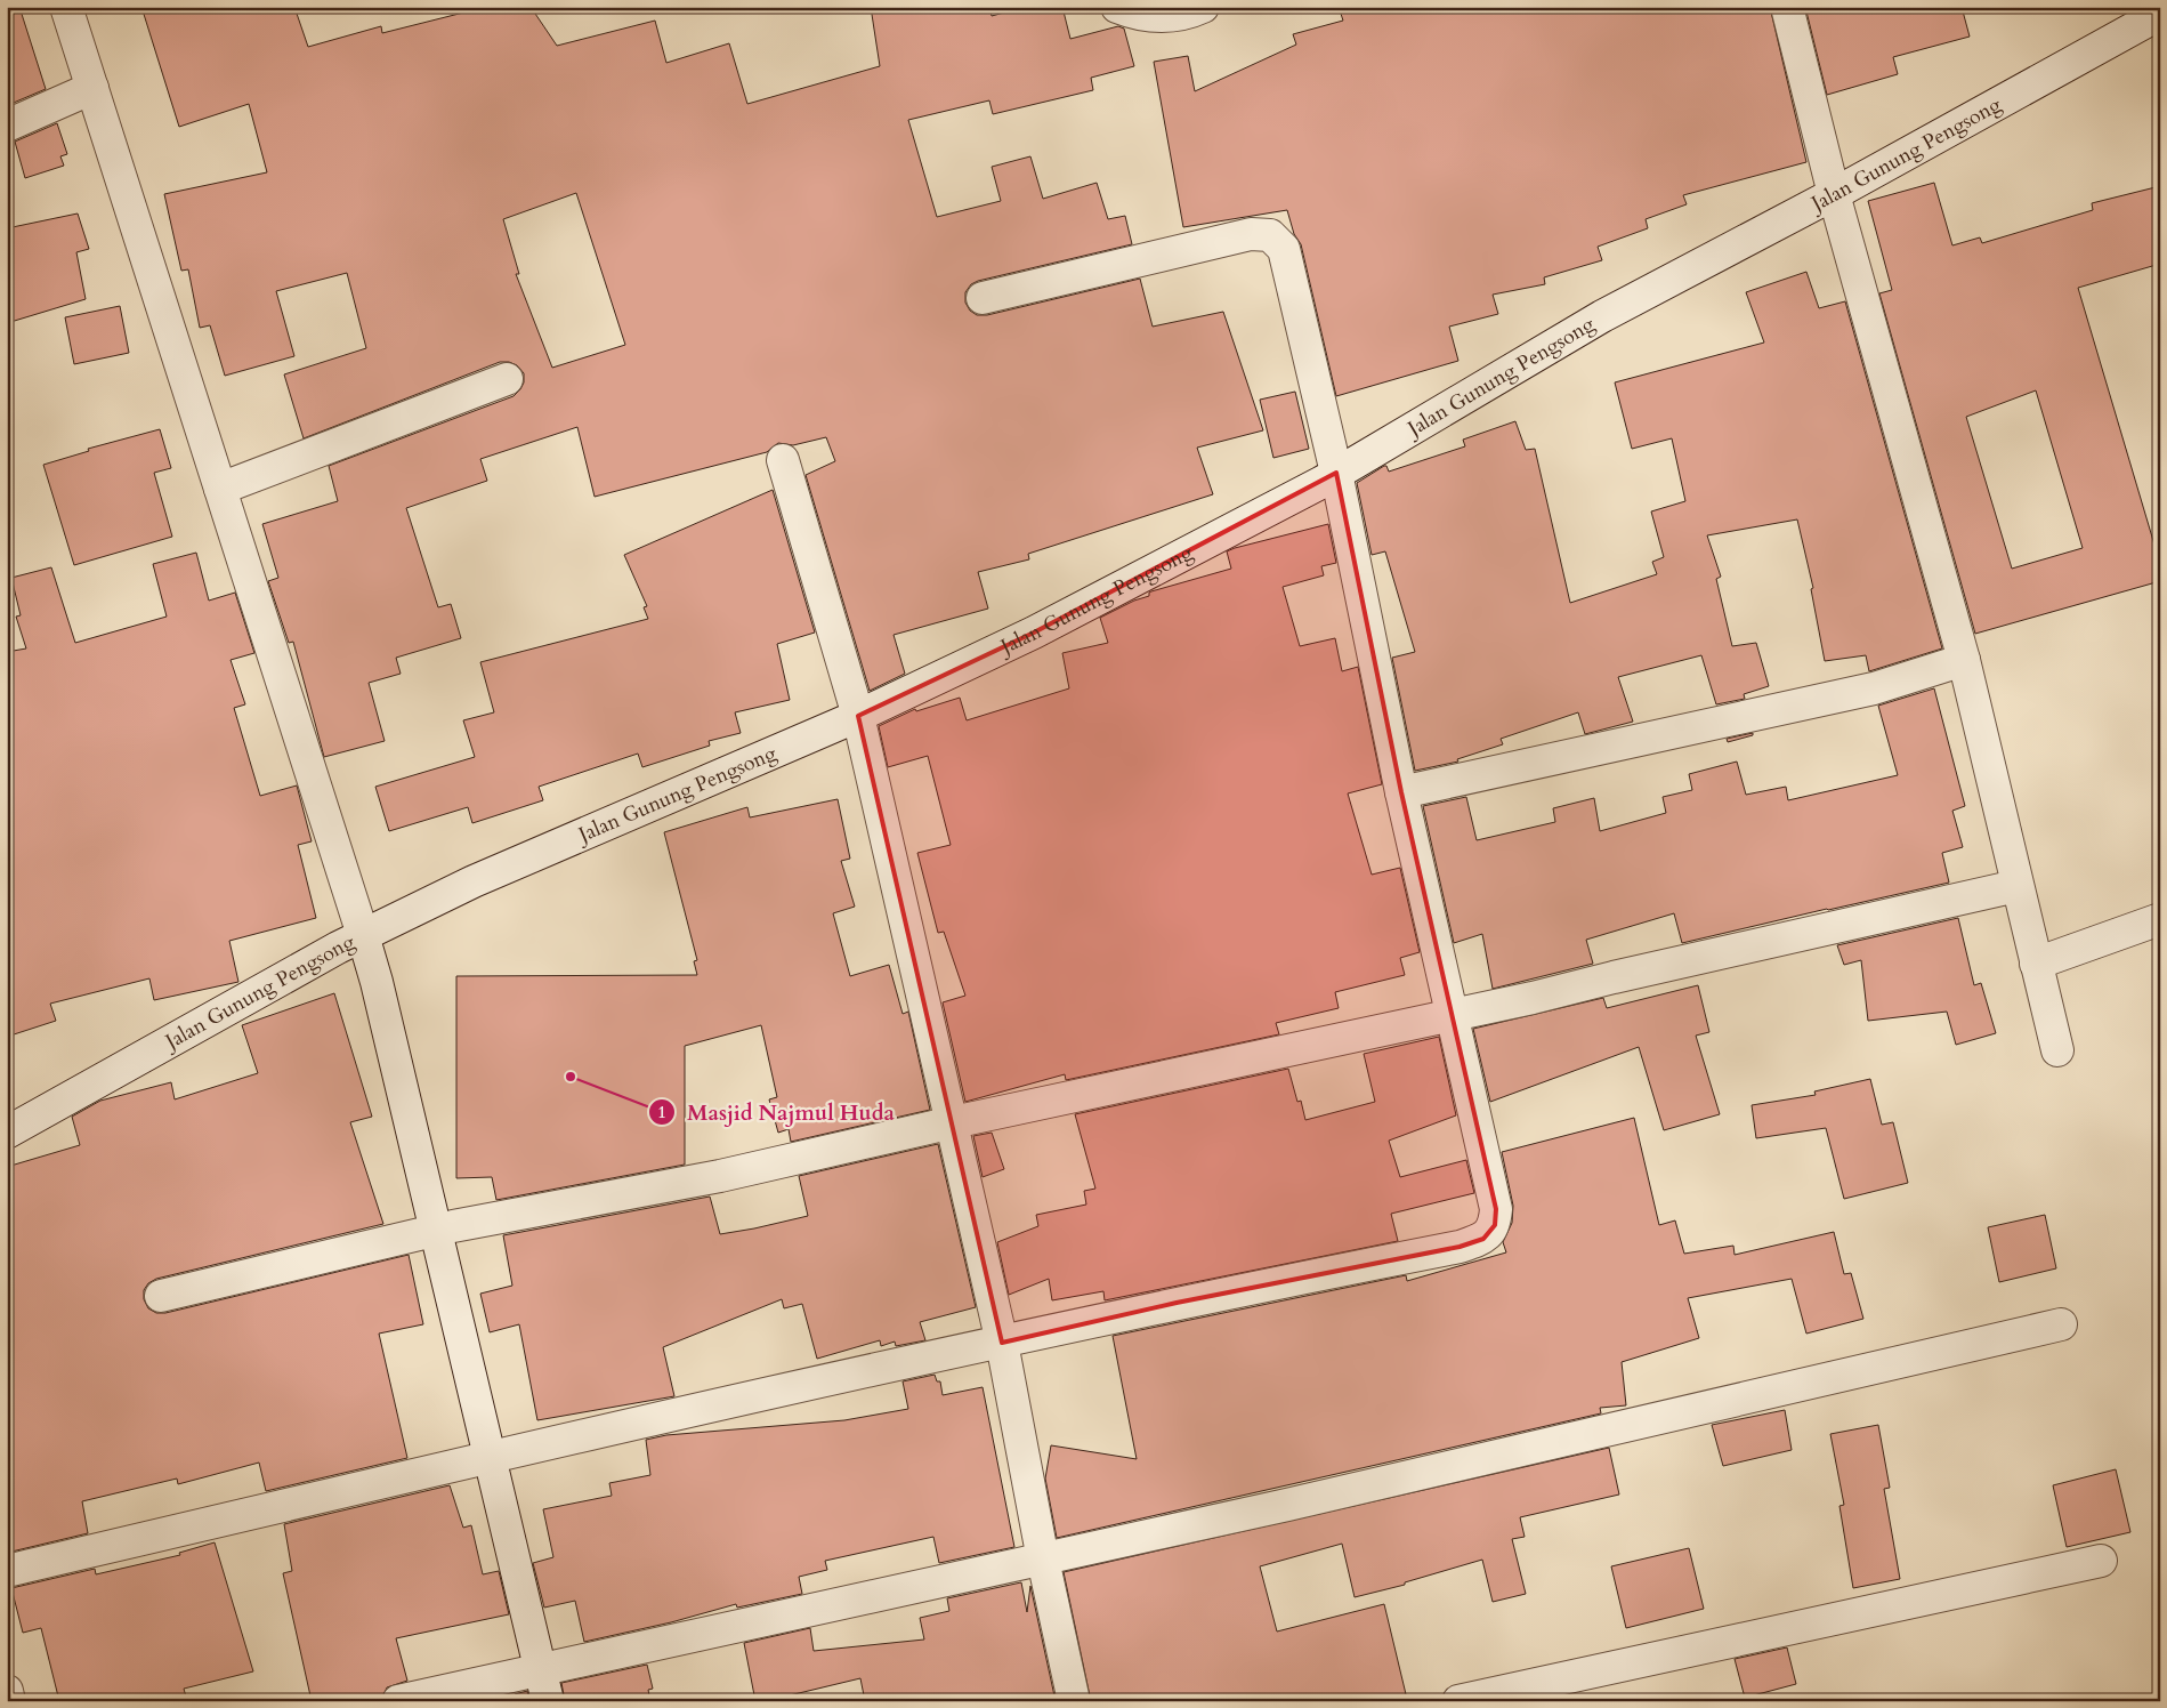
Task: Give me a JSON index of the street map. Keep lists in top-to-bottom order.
{
  "streets": {
    "street": ["Jalan Gunung Pengsong"]
  },
  "places": ["Masjid Najmul Huda"]
}
